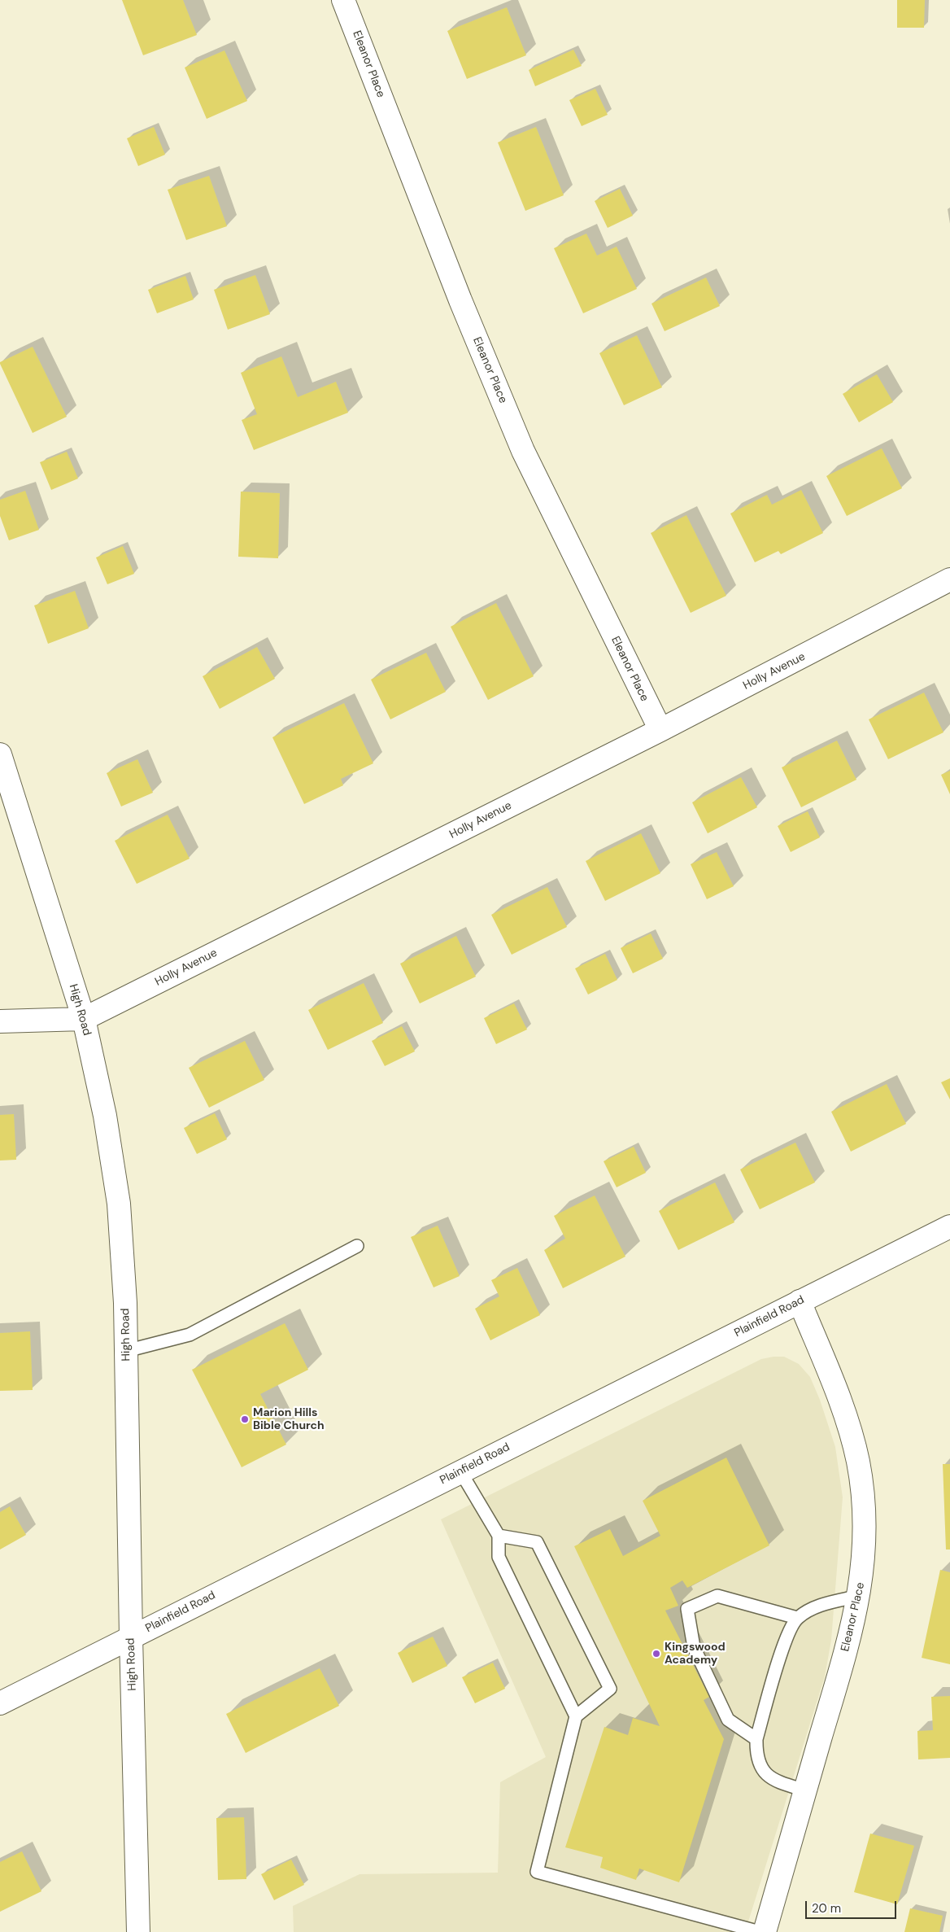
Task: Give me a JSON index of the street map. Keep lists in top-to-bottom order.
{
  "streets": {
    "street": [
      "Eleanor Place",
      "Holly Avenue",
      "High Road",
      "Plainfield Road"
    ]
  },
  "crossings": [
    ["Eleanor Place", "Holly Avenue"],
    ["Eleanor Place", "Plainfield Road"],
    ["Holly Avenue", "High Road"],
    ["High Road", "Plainfield Road"]
  ],
  "places": ["Marion Hills Bible Church", "Kingswood Academy"],
  "scale_bar": "20 m"
}
